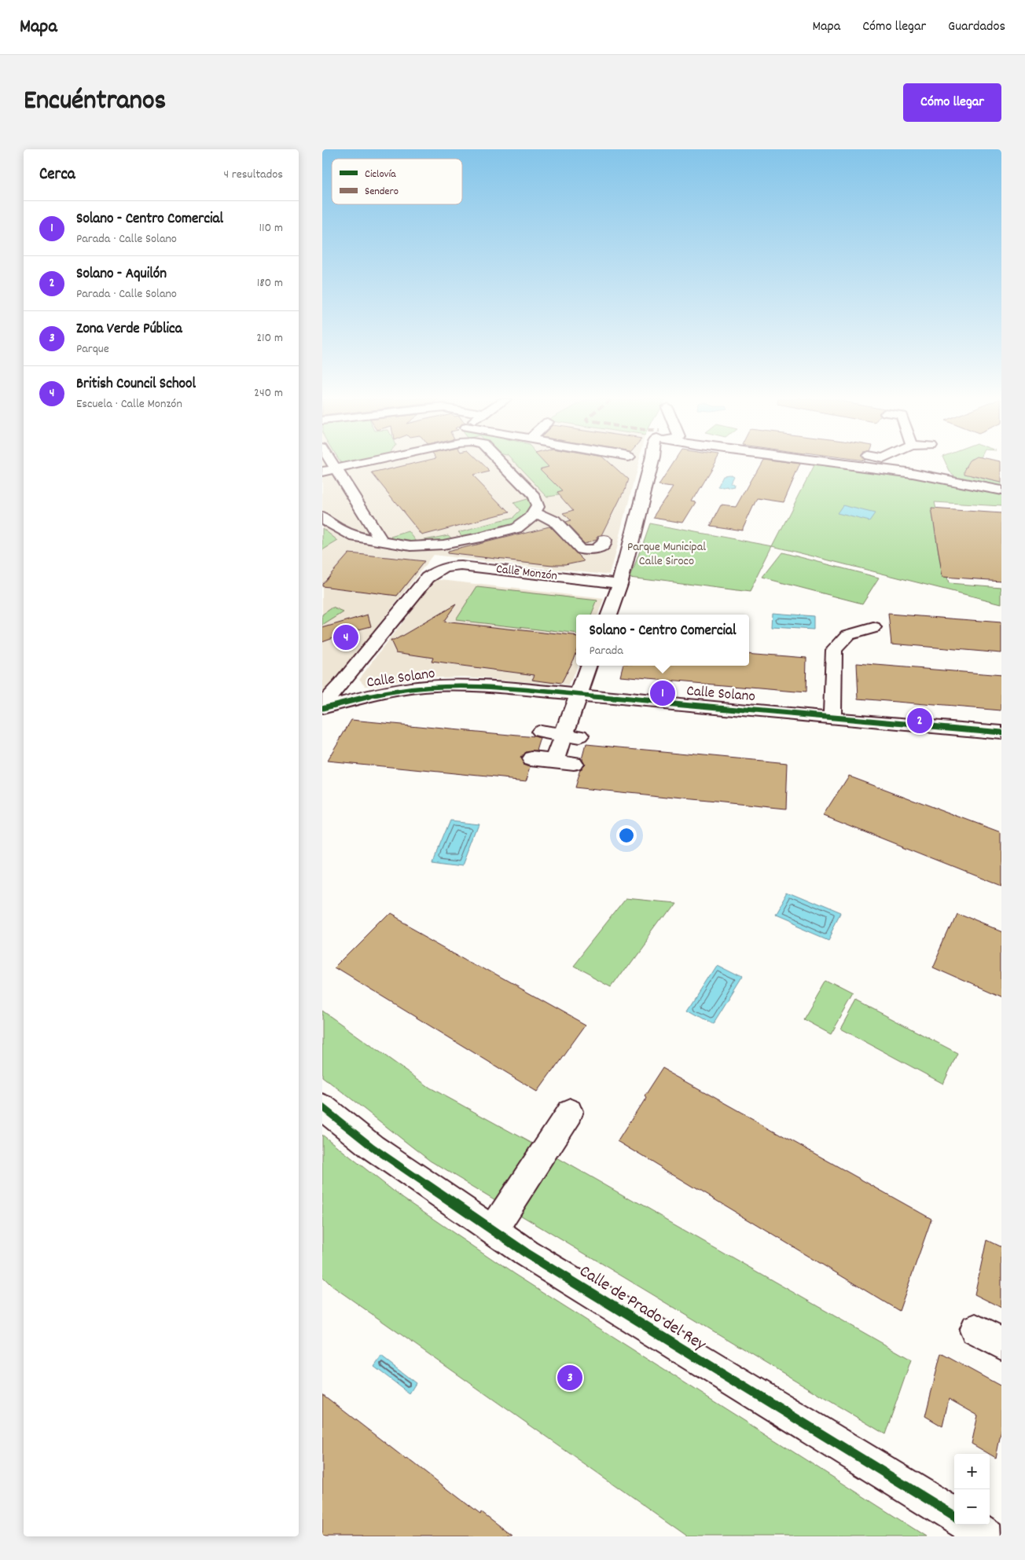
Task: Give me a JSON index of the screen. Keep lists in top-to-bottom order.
{
  "streets": {
    "street": ["Calle Monzón", "Calle Solano", "Calle de Prado del Rey"]
  },
  "parks": ["Parque Municipal Calle Siroco"],
  "legend": ["Ciclovía", "Sendero"],
  "page": {
    "header": "Mapa",
    "nav": ["Mapa", "Cómo llegar", "Guardados"],
    "title": "Encuéntranos",
    "buttons": "Cómo llegar",
    "heading": ["Cerca", "4 resultados"],
    "list": [
      {
        "mark": "1",
        "name": "Solano - Centro Comercial",
        "note": "Parada · Calle Solano",
        "value": "110 m"
      },
      {
        "mark": "2",
        "name": "Solano - Aquilón",
        "note": "Parada · Calle Solano",
        "value": "180 m"
      },
      {
        "mark": "3",
        "name": "Zona Verde Pública",
        "note": "Parque",
        "value": "210 m"
      },
      {
        "mark": "4",
        "name": "British Council School",
        "note": "Escuela · Calle Monzón",
        "value": "240 m"
      }
    ],
    "popup": ["Solano - Centro Comercial", "Parada"],
    "pins": [
      "4",
      "1",
      "2",
      "3"
    ],
    "map_buttons": ["+", "−"]
  }
}
